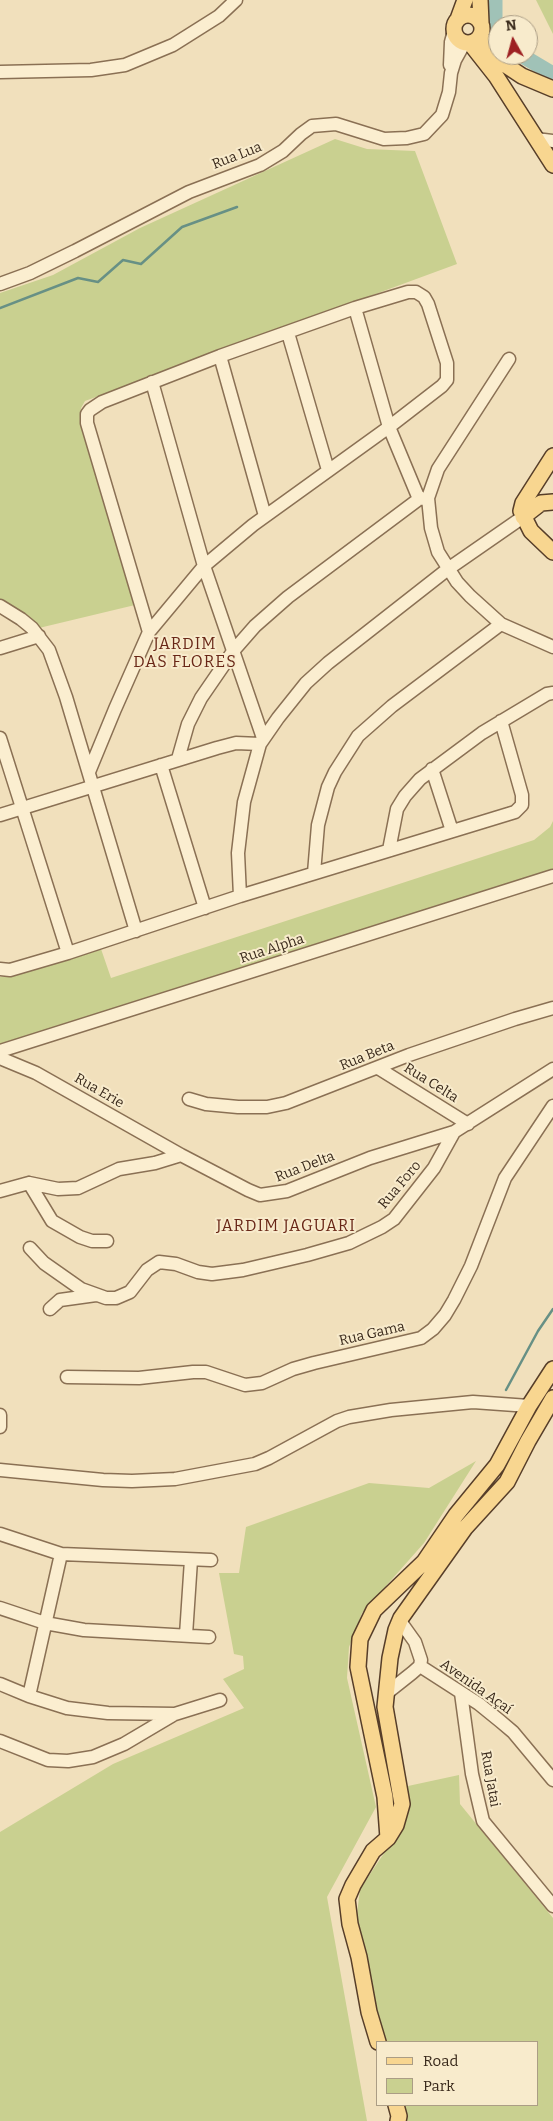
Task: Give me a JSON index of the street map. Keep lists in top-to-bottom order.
{
  "streets": {
    "street": [
      "Rua Lua",
      "Rua Alpha",
      "Rua Beta",
      "Rua Celta",
      "Rua Erie",
      "Rua Delta",
      "Rua Foro",
      "Rua Gama",
      "Avenida Açaí",
      "Rua Jatai"
    ]
  },
  "crossings": [
    ["Rua Beta", "Rua Celta"],
    ["Rua Celta", "Rua Delta"],
    ["Rua Erie", "Rua Delta"],
    ["Rua Delta", "Rua Foro"],
    ["Avenida Açaí", "Rua Jatai"]
  ],
  "districts": ["JARDIM DAS FLORES", "JARDIM JAGUARI"],
  "legend": ["Road", "Park"],
  "north": "top"
}
